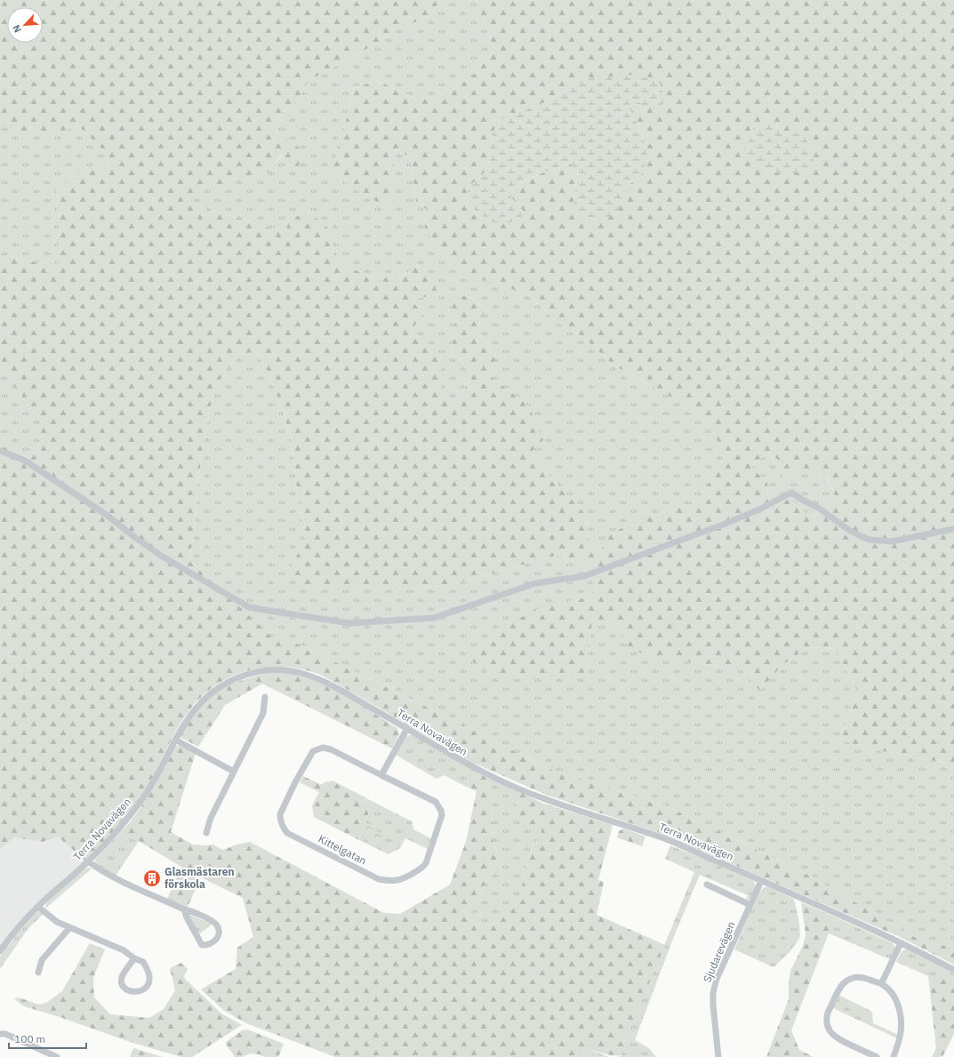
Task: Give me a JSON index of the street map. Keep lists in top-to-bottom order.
{
  "streets": {
    "street": ["Terra Novavägen", "Kittelgatan", "Sjudarevägen"]
  },
  "crossings": [
    ["Terra Novavägen", "Sjudarevägen"]
  ],
  "places": {
    "building": ["Glasmästaren förskola"]
  },
  "scale_bar": "100 m",
  "north": "bottom left"
}
